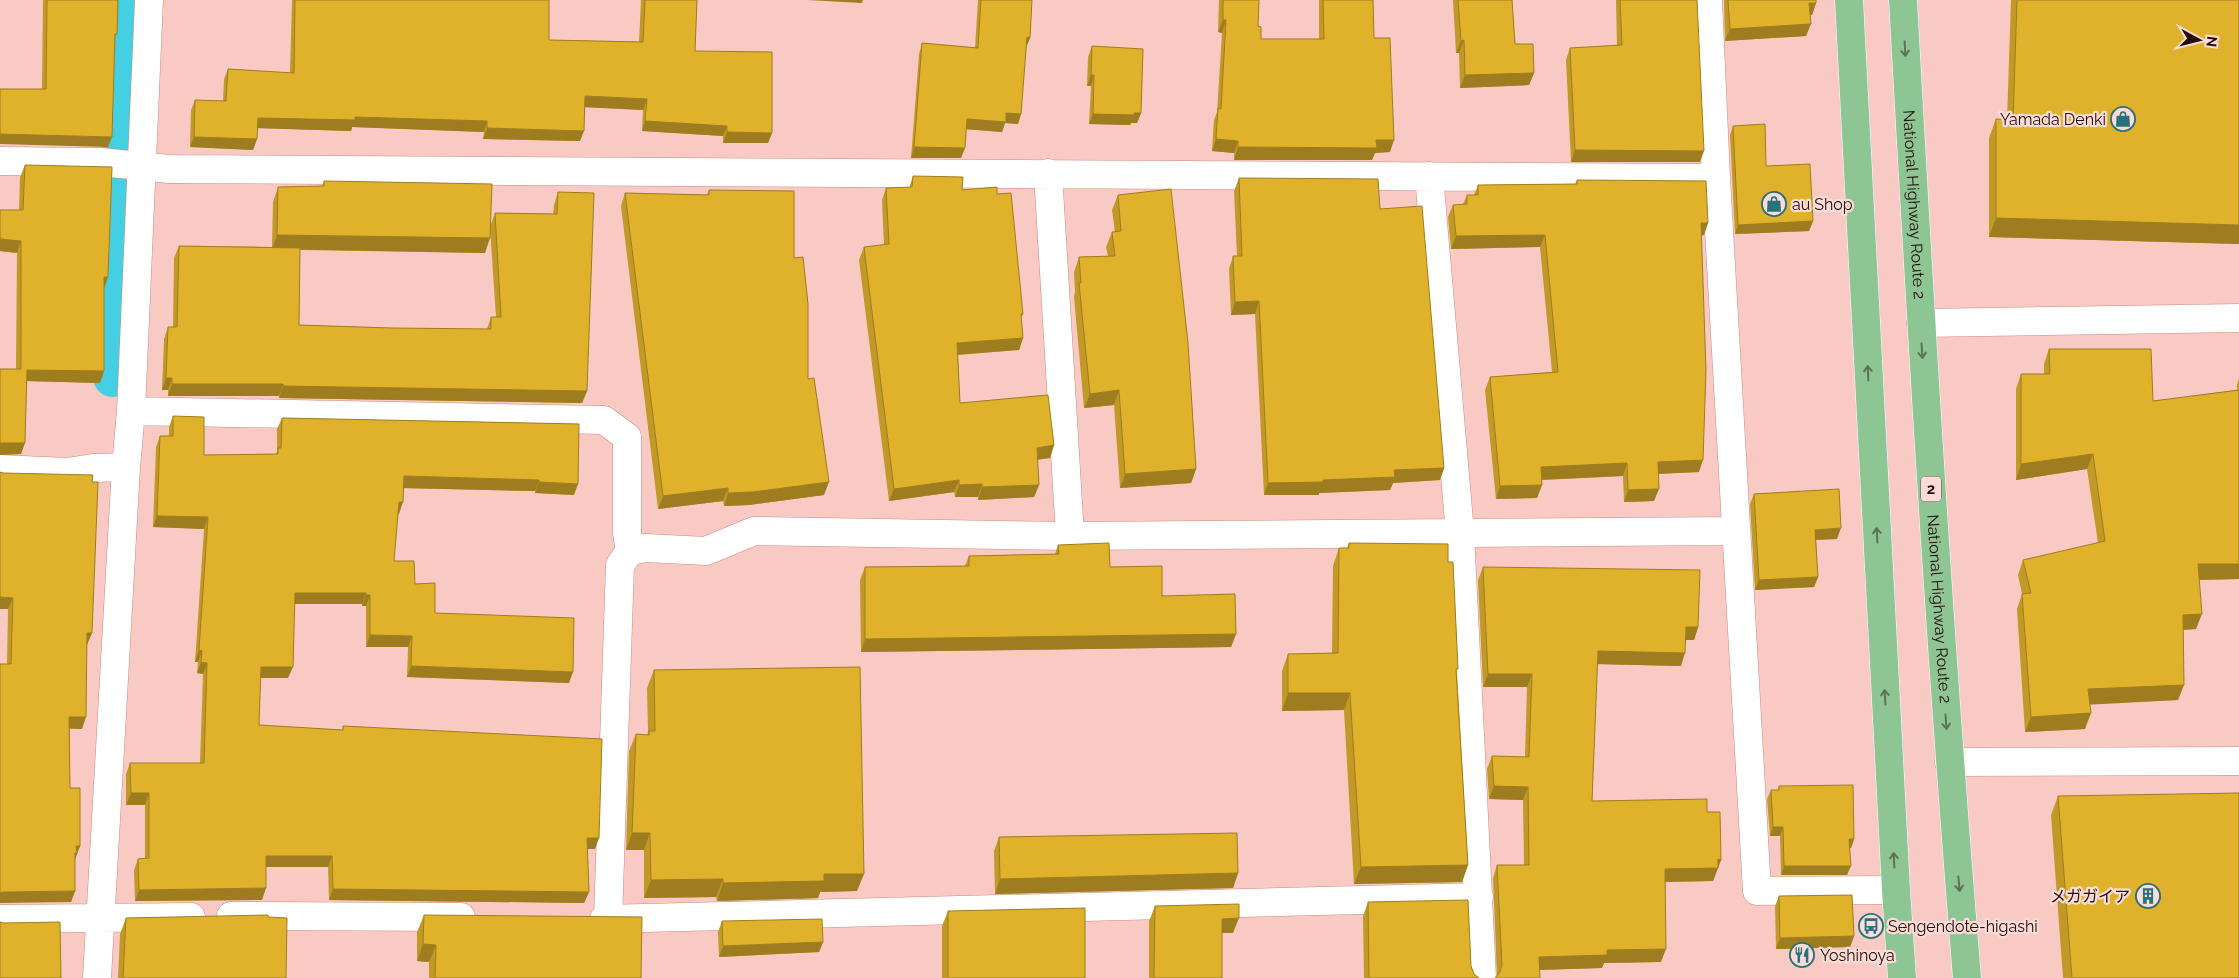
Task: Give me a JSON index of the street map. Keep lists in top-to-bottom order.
{
  "streets": {
    "highway": ["National Highway Route 2", "2"]
  },
  "places": {
    "shop": ["Yamada Denki", "au Shop"],
    "building": ["メガガイア"],
    "bus stop": ["Sengendote-higashi"],
    "restaurant": ["Yoshinoya"]
  },
  "north": "right"
}
